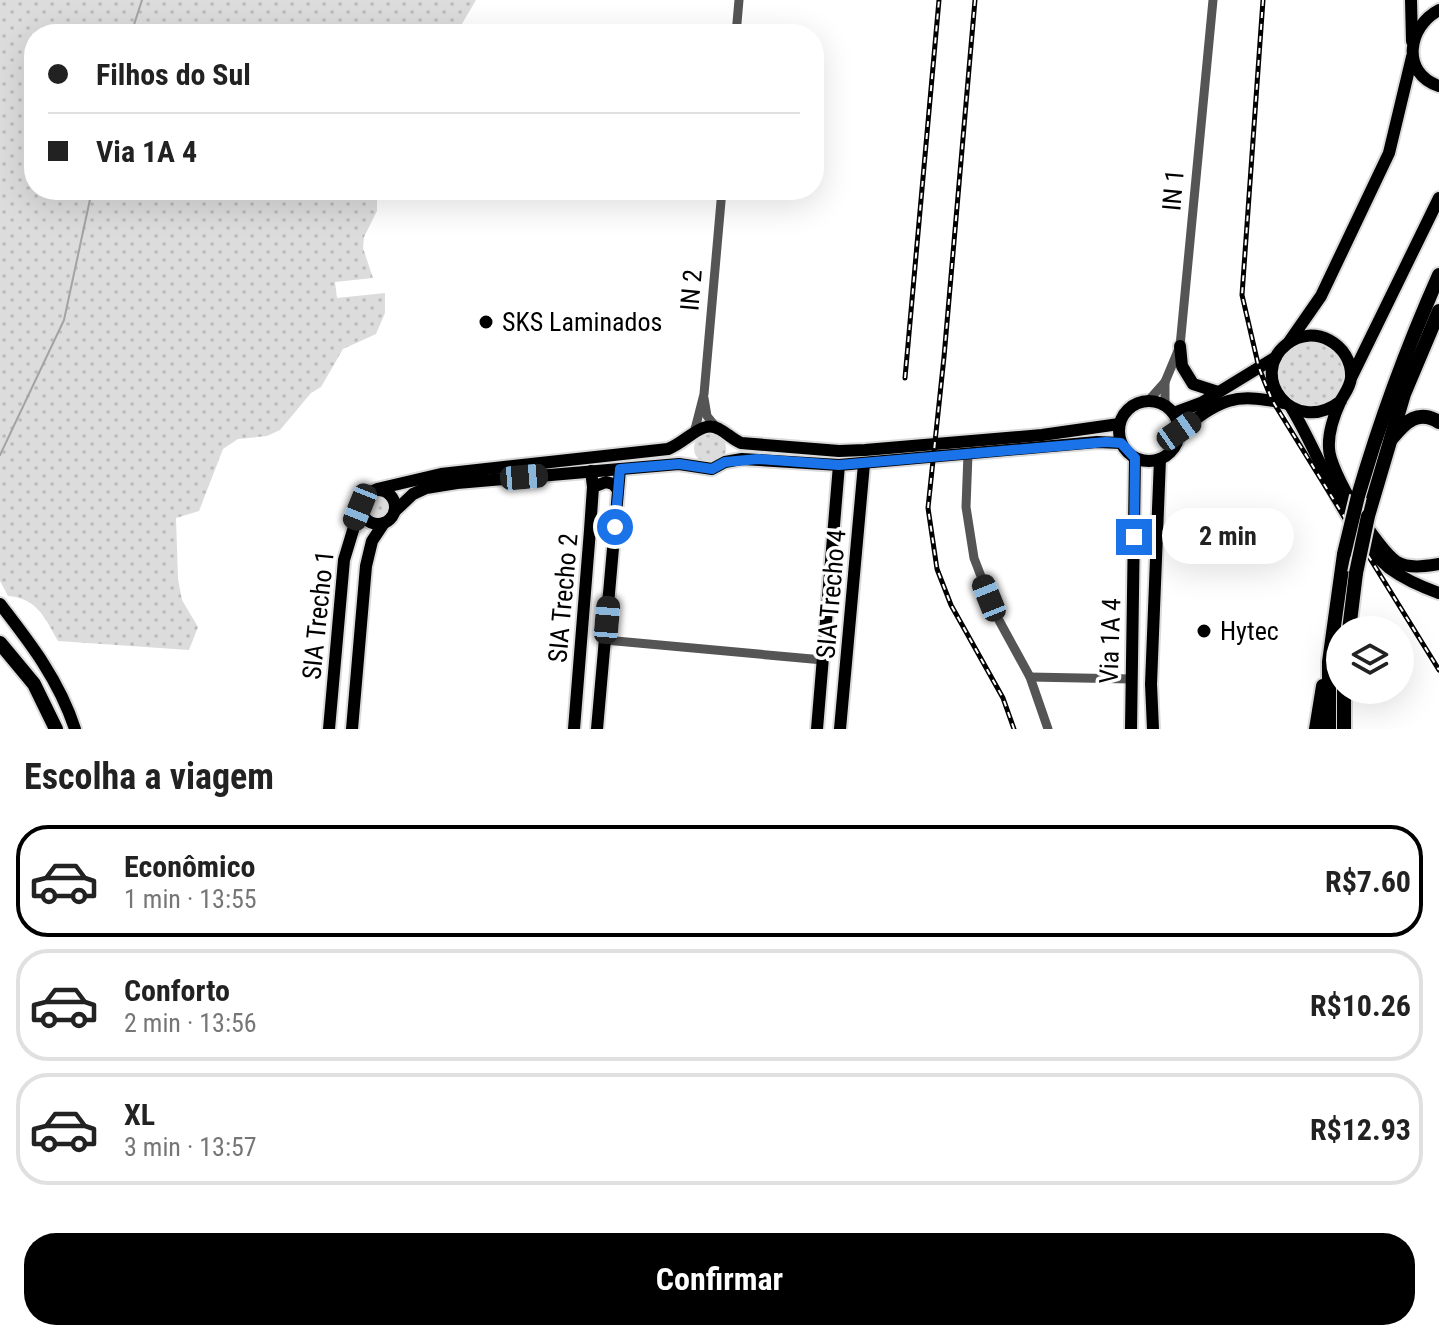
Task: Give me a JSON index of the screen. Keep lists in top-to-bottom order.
{
  "streets": {
    "main road": [
      "SIA Trecho 4",
      "SIA Trecho 2",
      "SIA Trecho 1",
      "Via 1A 4"
    ],
    "street": ["IN 1", "IN 2"]
  },
  "crossings": [
    ["IN 1", "Via 1A 4"]
  ],
  "places": ["SKS Laminados", "Hytec"],
  "page": {
    "banner": ["Filhos do Sul", "Via 1A 4"],
    "bubble": "2 min",
    "heading": "Escolha a viagem",
    "list": [
      {
        "name": "Econômico",
        "note": "1 min · 13:55",
        "value": "R$7.60"
      },
      {
        "name": "Conforto",
        "note": "2 min · 13:56",
        "value": "R$10.26"
      },
      {
        "name": "XL",
        "note": "3 min · 13:57",
        "value": "R$12.93"
      }
    ],
    "buttons": "Confirmar"
  }
}
